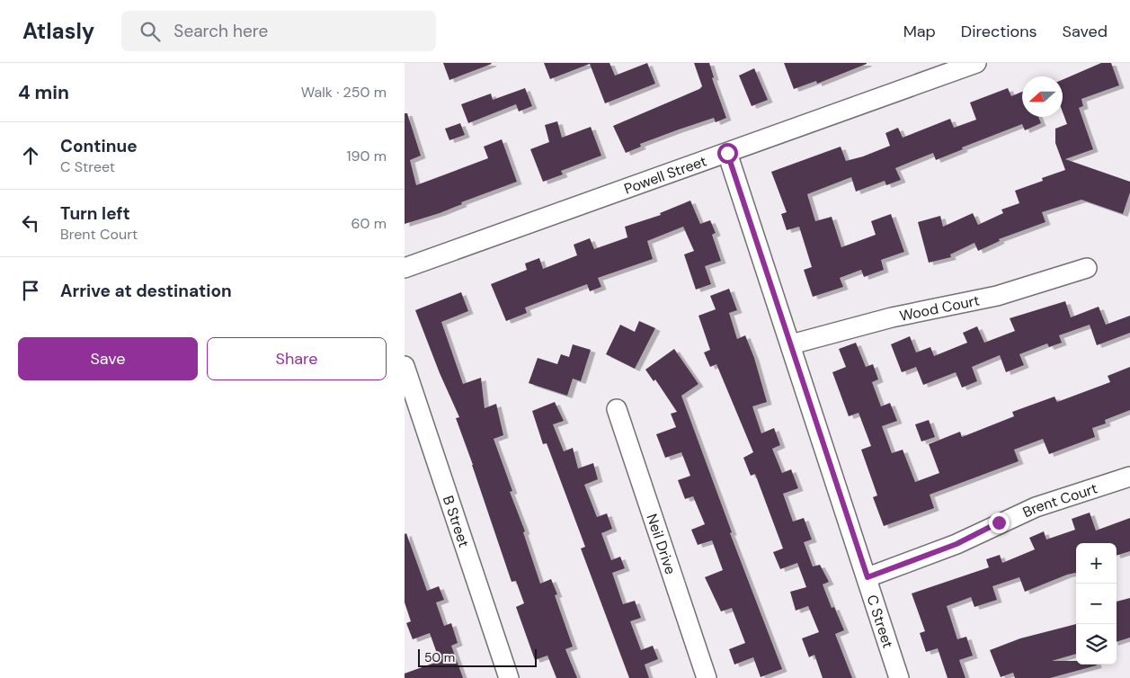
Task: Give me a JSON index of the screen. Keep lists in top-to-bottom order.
{
  "streets": {
    "street": [
      "Powell Street",
      "Wood Court",
      "Brent Court",
      "B Street",
      "Neil Drive",
      "C Street"
    ]
  },
  "crossings": [
    ["Powell Street", "C Street"],
    ["Wood Court", "C Street"],
    ["Brent Court", "C Street"]
  ],
  "scale_bar": "50 m",
  "north": "left",
  "page": {
    "header": "Atlasly",
    "search": "Search here",
    "nav": ["Map", "Directions", "Saved"],
    "heading": ["4 min", "Walk · 250 m"],
    "list": [
      ["Continue", "C Street", "190 m"],
      ["Turn left", "Brent Court", "60 m"],
      "Arrive at destination"
    ],
    "buttons": ["Save", "Share"],
    "map_buttons": ["+", "−"],
    "scale": "50 m"
  }
}
